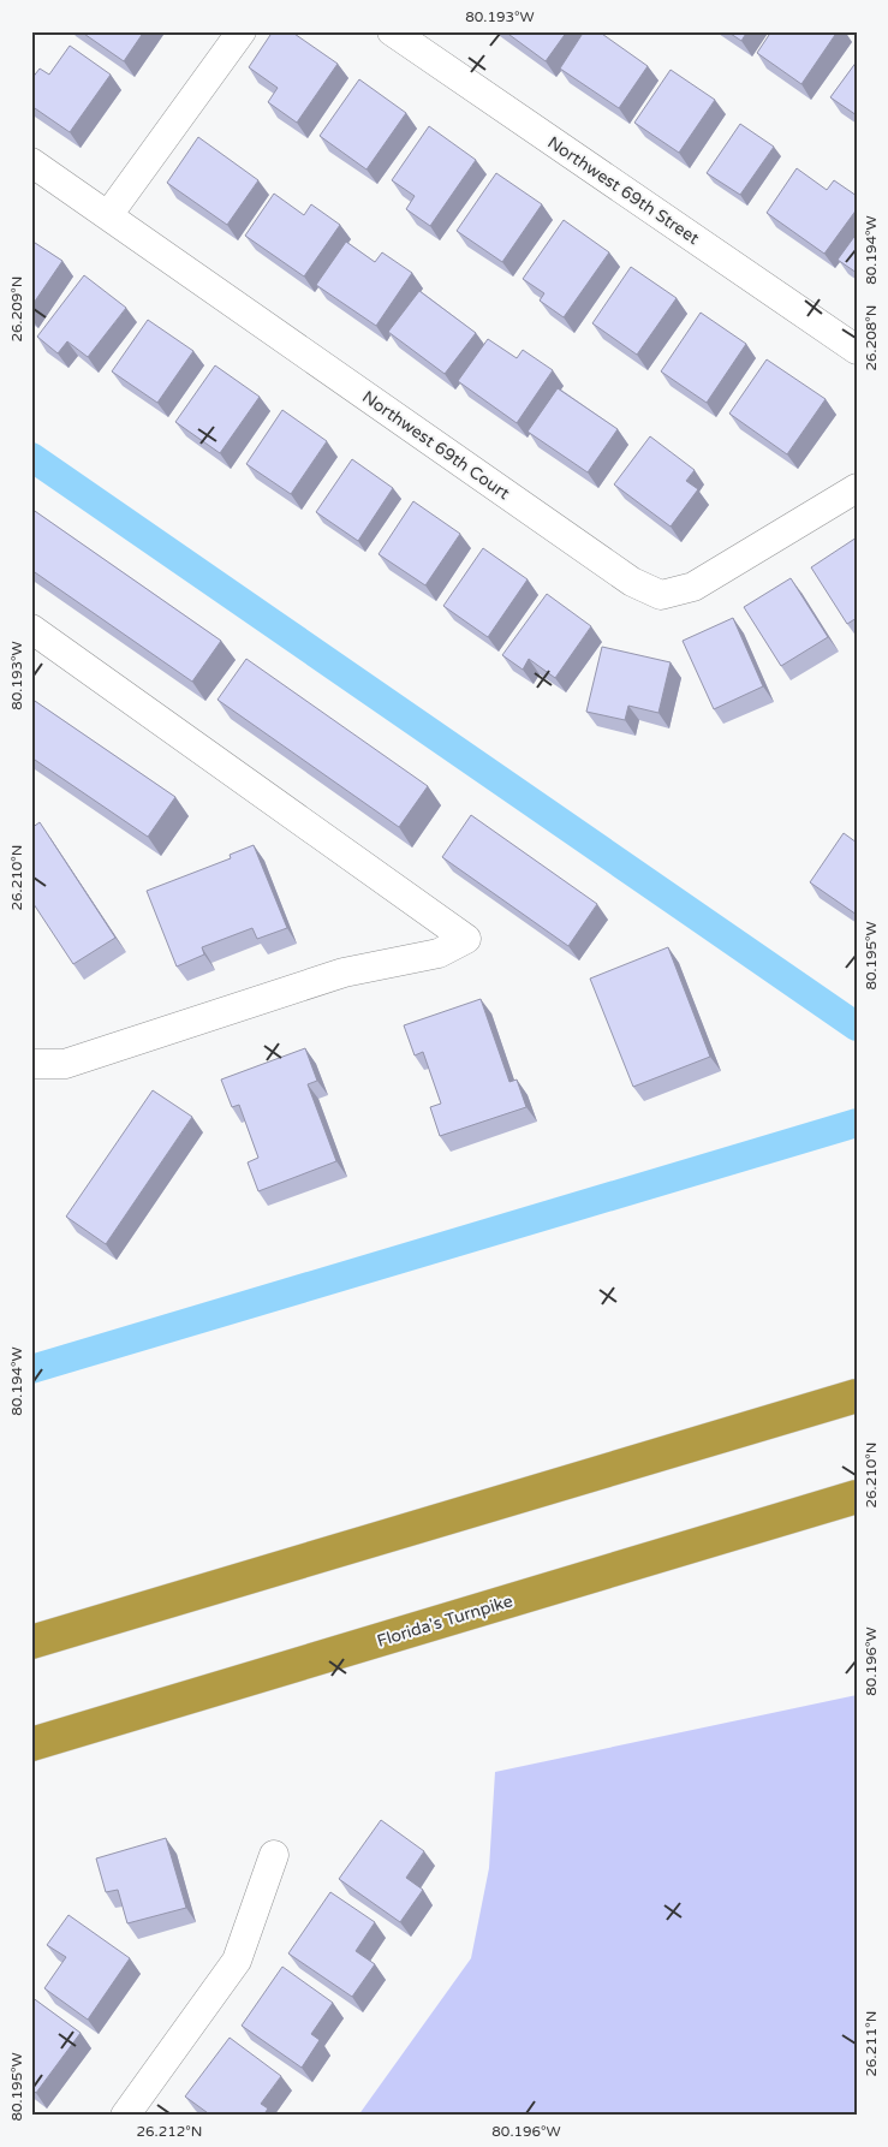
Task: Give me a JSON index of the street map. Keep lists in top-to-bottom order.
{
  "streets": {
    "highway": ["Florida's Turnpike"],
    "street": ["Northwest 69th Street", "Northwest 69th Court"]
  },
  "coordinates": [
    "80.193°W",
    "80.194°W",
    "26.209°N",
    "26.208°N",
    "26.210°N",
    "80.195°W",
    "80.196°W",
    "26.211°N",
    "26.212°N"
  ]
}
